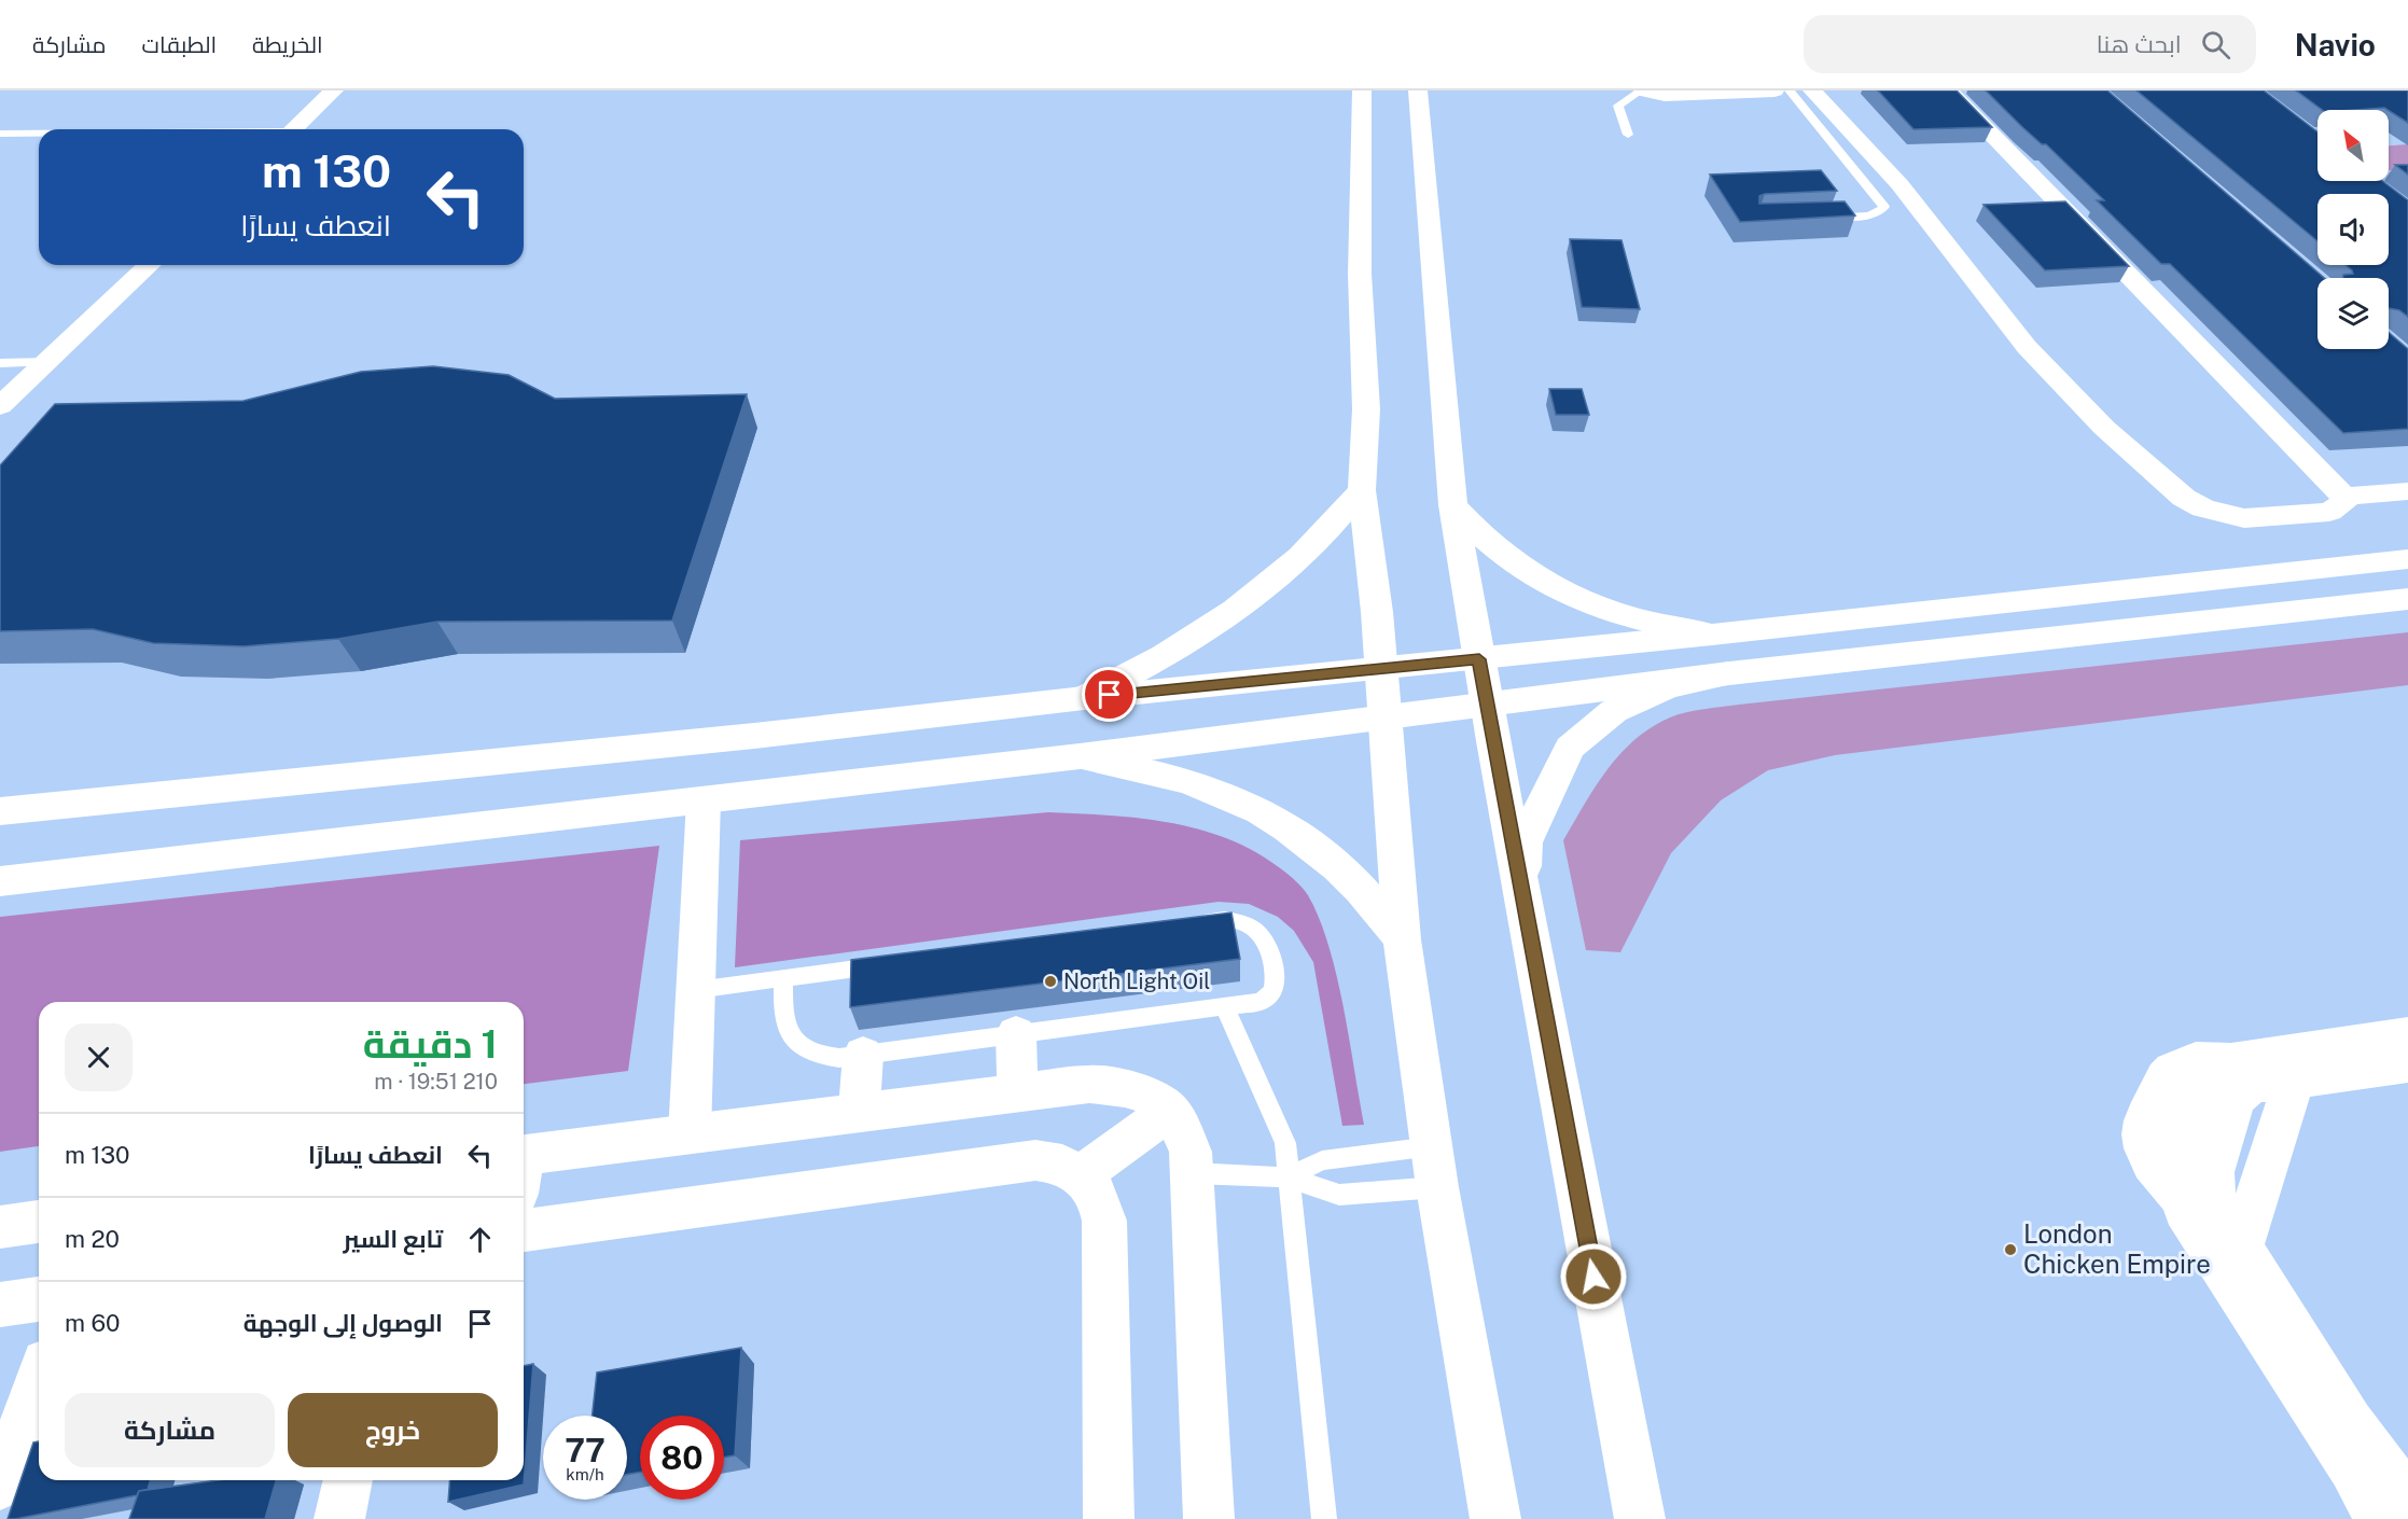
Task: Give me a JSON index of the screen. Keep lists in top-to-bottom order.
{
  "places": ["North Light Oil", "London Chicken Empire"],
  "north": "top left",
  "page": {
    "header": "Navio",
    "search": "ابحث هنا",
    "nav": ["الخريطة", "الطبقات", "مشاركة"],
    "turn": ["130 m", "انعطف يسارًا"],
    "heading": ["1 دقيقة", "210 m · 19:51"],
    "list": [
      {
        "name": "انعطف يسارًا",
        "value": "130 m"
      },
      {
        "name": "تابع السير",
        "value": "20 m"
      },
      {
        "name": "الوصول إلى الوجهة",
        "value": "60 m"
      }
    ],
    "buttons": ["خروج", "مشاركة"],
    "speed": "77 km/h",
    "limit": "80"
  }
}
